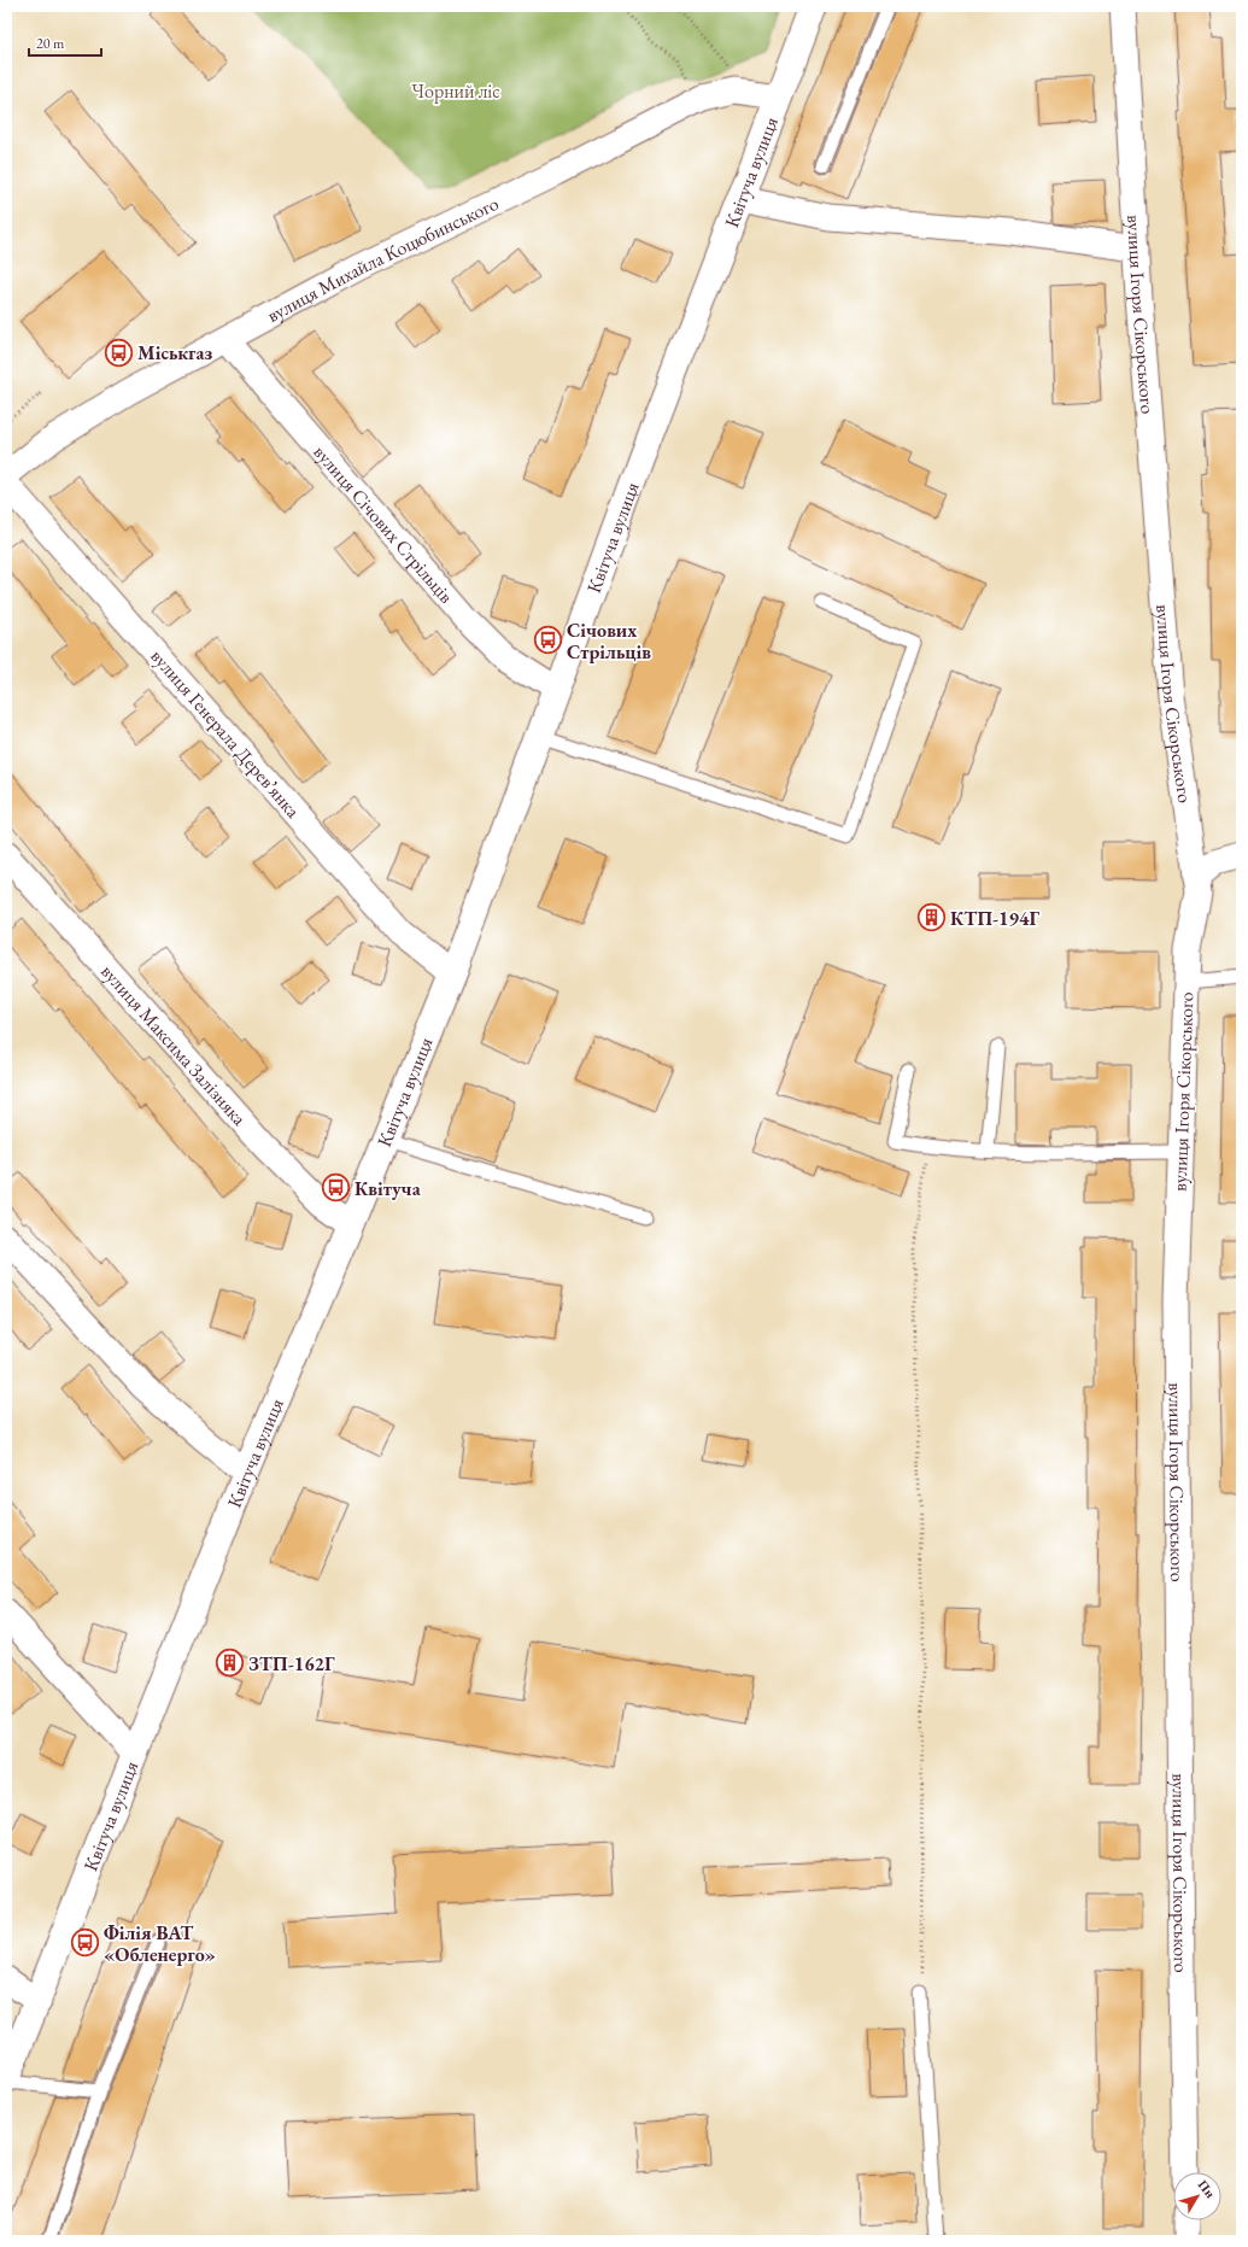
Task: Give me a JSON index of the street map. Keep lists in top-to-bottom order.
{
  "streets": {
    "street": [
      "Квітуча вулиця",
      "вулиця Михайла Коцюбинського",
      "вулиця Ігоря Сікорського",
      "вулиця Січових Стрільців",
      "вулиця Генерала Деревʼянка",
      "вулиця Максима Залізняка"
    ]
  },
  "crossings": [
    ["Квітуча вулиця", "вулиця Михайла Коцюбинського"],
    ["Квітуча вулиця", "вулиця Січових Стрільців"],
    ["Квітуча вулиця", "вулиця Генерала Деревʼянка"],
    ["Квітуча вулиця", "вулиця Максима Залізняка"],
    ["вулиця Михайла Коцюбинського", "вулиця Січових Стрільців"]
  ],
  "parks": ["Чорний ліс"],
  "places": {
    "bus stop": [
      "Міськгаз",
      "Січових Стрільців",
      "Квітуча",
      "Філія ВАТ «Обленерго»"
    ],
    "building": ["КТП-194Г", "ЗТП-162Г"]
  },
  "scale_bar": "20 m",
  "north": "top right"
}
